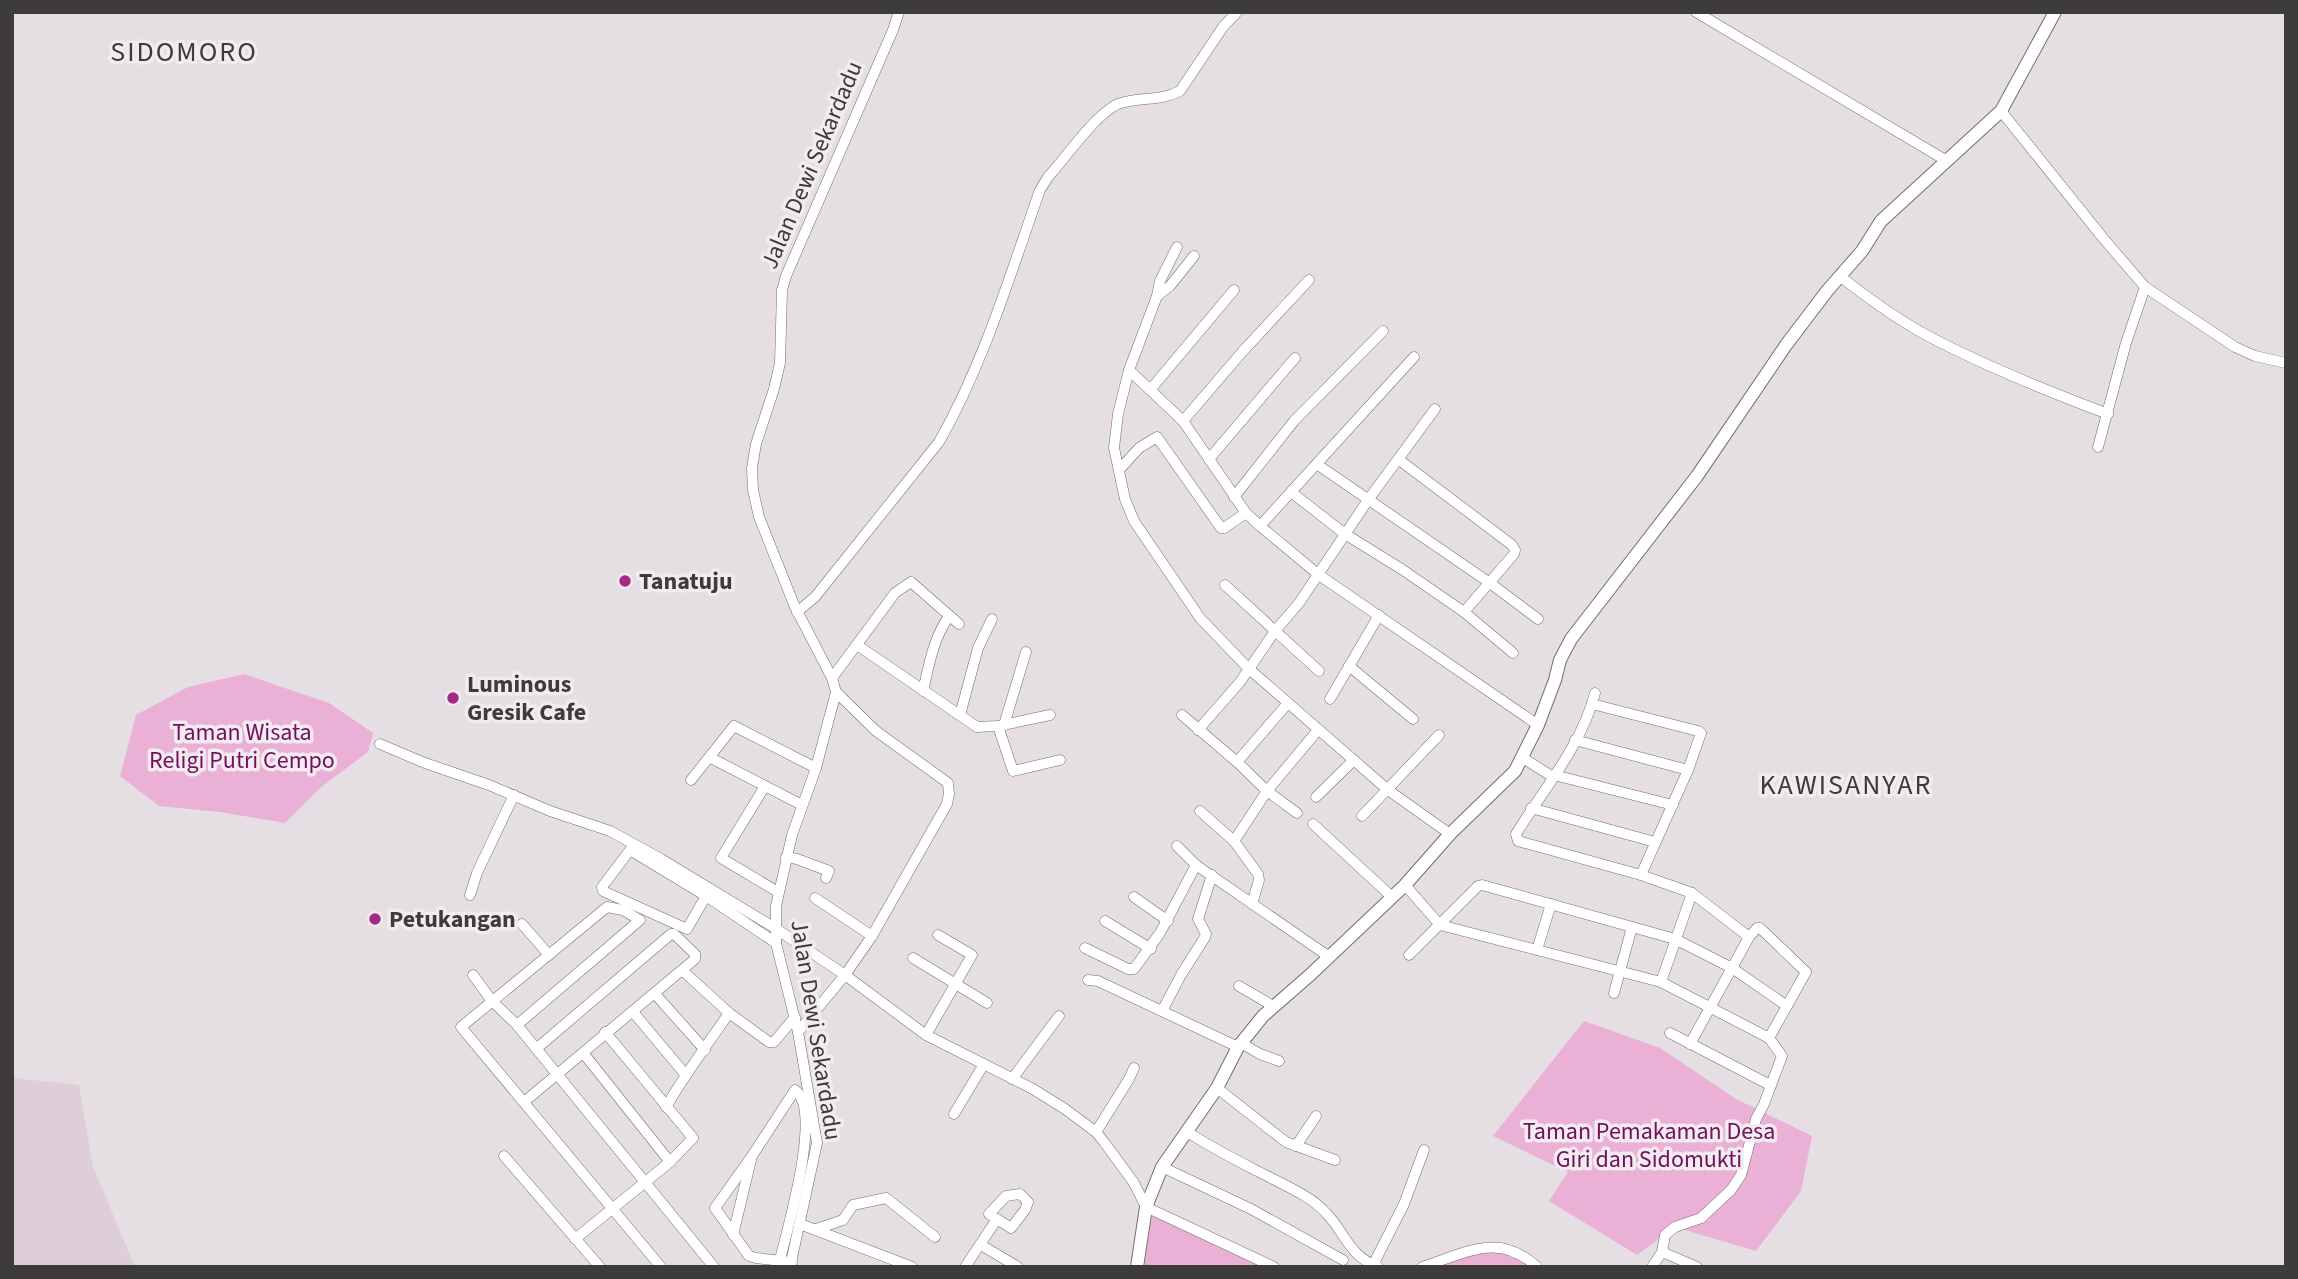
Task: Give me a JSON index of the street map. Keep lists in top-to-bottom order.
{
  "streets": {
    "street": ["Jalan Dewi Sekardadu"]
  },
  "districts": ["SIDOMORO", "KAWISANYAR"],
  "parks": ["Taman Wisata Religi Putri Cempo", "Taman Pemakaman Desa Giri dan Sidomukti"],
  "places": ["Tanatuju", "Luminous Gresik Cafe", "Petukangan"]
}
